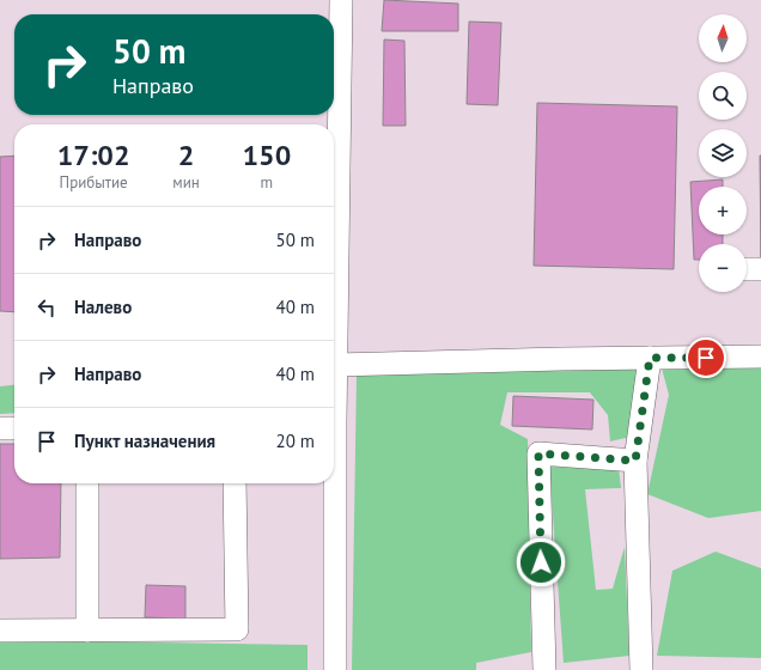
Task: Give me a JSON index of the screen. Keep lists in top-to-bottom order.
{
  "north": "top",
  "page": {
    "map_buttons": ["+", "−"],
    "turn": ["50 m", "Направо"],
    "eta": [
      "17:02",
      "Прибытие",
      "2",
      "мин",
      "150",
      "m"
    ],
    "list": [
      {
        "name": "Направо",
        "value": "50 m"
      },
      {
        "name": "Налево",
        "value": "40 m"
      },
      {
        "name": "Направо",
        "value": "40 m"
      },
      {
        "name": "Пункт назначения",
        "value": "20 m"
      }
    ]
  }
}
